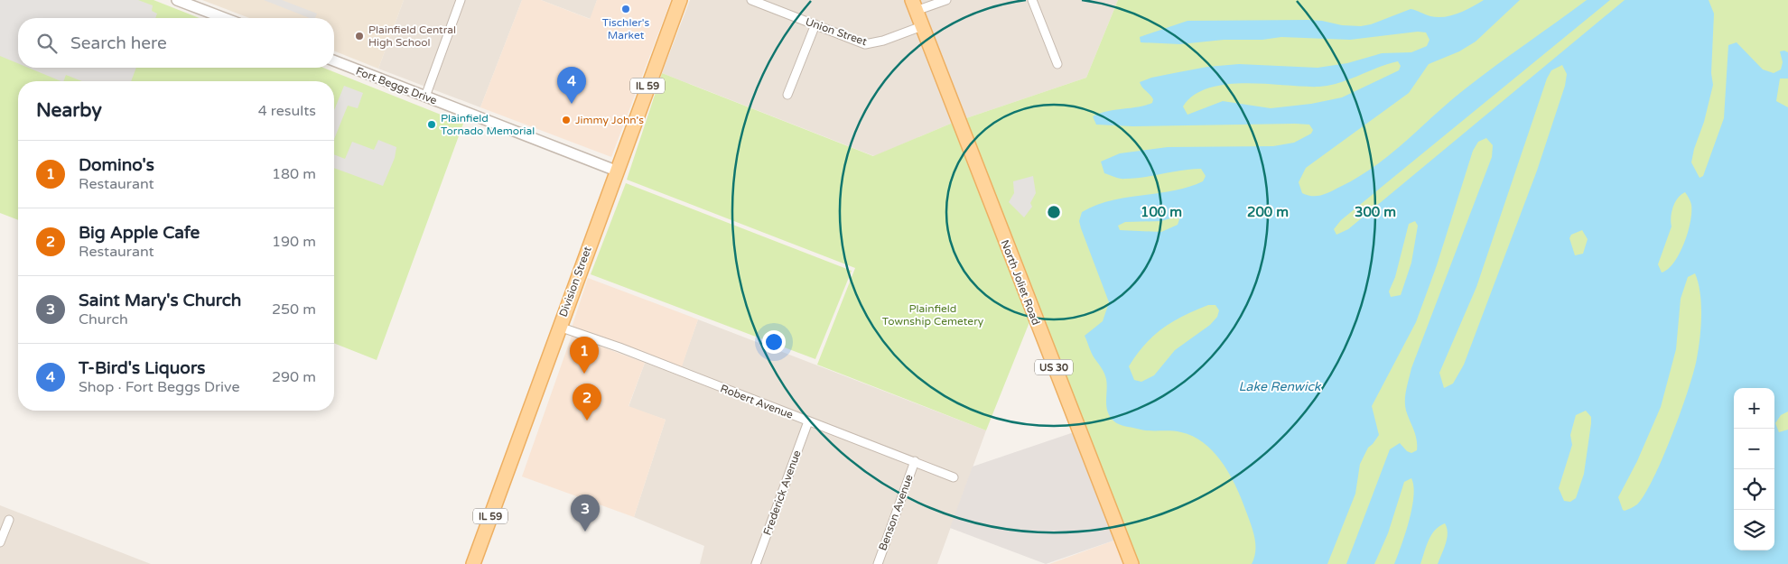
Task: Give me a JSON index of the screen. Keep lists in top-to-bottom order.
{
  "streets": {
    "main road": [
      "IL 59",
      "Division Street",
      "North Joliet Road",
      "US 30"
    ],
    "street": [
      "Union Street",
      "Fort Beggs Drive",
      "Robert Avenue",
      "Frederick Avenue",
      "Benson Avenue"
    ]
  },
  "crossings": [
    ["Union Street", "North Joliet Road"],
    ["Fort Beggs Drive", "Division Street"],
    ["Division Street", "Robert Avenue"],
    ["Robert Avenue", "Frederick Avenue"],
    ["Robert Avenue", "Benson Avenue"]
  ],
  "water": ["Lake Renwick"],
  "parks": ["Plainfield Township Cemetery"],
  "places": [
    "Tischler's Market",
    "Plainfield Central High School",
    "Jimmy John's",
    "Plainfield Tornado Memorial"
  ],
  "page": {
    "search": "Search here",
    "pins": [
      "4",
      "1",
      "2",
      "3"
    ],
    "heading": ["Nearby", "4 results"],
    "list": [
      {
        "mark": "1",
        "name": "Domino's",
        "note": "Restaurant",
        "value": "180 m"
      },
      {
        "mark": "2",
        "name": "Big Apple Cafe",
        "note": "Restaurant",
        "value": "190 m"
      },
      {
        "mark": "3",
        "name": "Saint Mary's Church",
        "note": "Church",
        "value": "250 m"
      },
      {
        "mark": "4",
        "name": "T-Bird's Liquors",
        "note": "Shop · Fort Beggs Drive",
        "value": "290 m"
      }
    ],
    "map_buttons": ["+", "−"]
  },
  "rings": ["100 m", "200 m", "300 m"]
}
